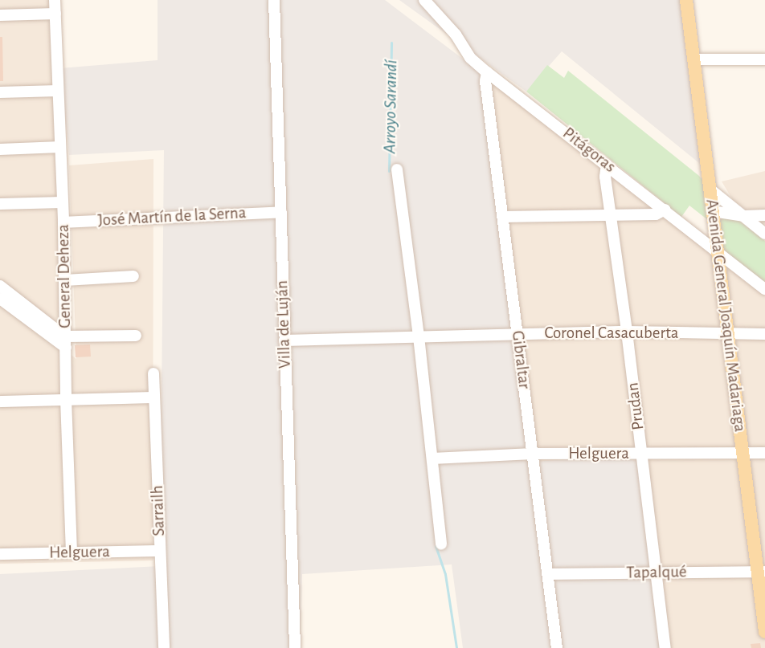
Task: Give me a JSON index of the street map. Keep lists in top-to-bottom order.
{
  "streets": {
    "main road": ["Avenida General Joaquín Madariaga"],
    "street": [
      "Pitágoras",
      "José Martín de la Serna",
      "General Deheza",
      "Villa de Luján",
      "Coronel Casacuberta",
      "Gibraltar",
      "Prudan",
      "Helguera",
      "Sarrailh",
      "Tapalqué"
    ]
  },
  "crossings": [
    ["Pitágoras", "Avenida General Joaquín Madariaga"],
    ["Pitágoras", "Gibraltar"],
    ["Pitágoras", "Prudan"],
    ["José Martín de la Serna", "General Deheza"],
    ["José Martín de la Serna", "Villa de Luján"],
    ["General Deheza", "Helguera"],
    ["Avenida General Joaquín Madariaga", "Coronel Casacuberta"],
    ["Avenida General Joaquín Madariaga", "Helguera"],
    ["Avenida General Joaquín Madariaga", "Tapalqué"],
    ["Villa de Luján", "Coronel Casacuberta"],
    ["Coronel Casacuberta", "Gibraltar"],
    ["Coronel Casacuberta", "Prudan"],
    ["Gibraltar", "Helguera"],
    ["Gibraltar", "Tapalqué"],
    ["Prudan", "Helguera"],
    ["Prudan", "Tapalqué"],
    ["Helguera", "Sarrailh"]
  ],
  "water": ["Arroyo Sarandí"]
}
